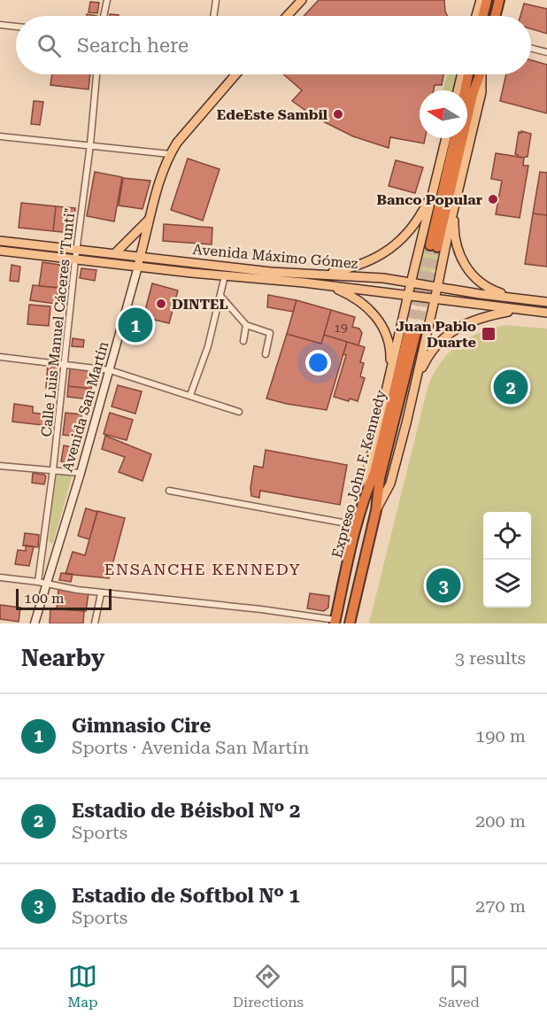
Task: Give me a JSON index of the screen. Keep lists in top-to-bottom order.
{
  "streets": {
    "highway": ["Expreso John F. Kennedy"],
    "main road": ["Avenida Máximo Gómez", "Avenida San Martín"],
    "street": ["Calle Luis Manuel Cáceres \"Tunti\""]
  },
  "crossings": [
    ["Avenida Máximo Gómez", "Calle Luis Manuel Cáceres \"Tunti\""],
    ["Avenida Máximo Gómez", "Avenida San Martín"]
  ],
  "districts": ["ENSANCHE KENNEDY"],
  "places": {
    "other": ["EdeEste Sambil", "Banco Popular", "DINTEL"],
    "transit": ["Juan Pablo Duarte"]
  },
  "house_numbers": ["19"],
  "scale_bar": "100 m",
  "north": "left",
  "page": {
    "search": "Search here",
    "pins": ["1", "2", "3"],
    "scale": "100 m",
    "heading": ["Nearby", "3 results"],
    "list": [
      {
        "mark": "1",
        "name": "Gimnasio Cire",
        "note": "Sports · Avenida San Martín",
        "value": "190 m"
      },
      {
        "mark": "2",
        "name": "Estadio de Béisbol Nº 2",
        "note": "Sports",
        "value": "200 m"
      },
      {
        "mark": "3",
        "name": "Estadio de Softbol Nº 1",
        "note": "Sports",
        "value": "270 m"
      }
    ],
    "nav": ["Map", "Directions", "Saved"]
  }
}
